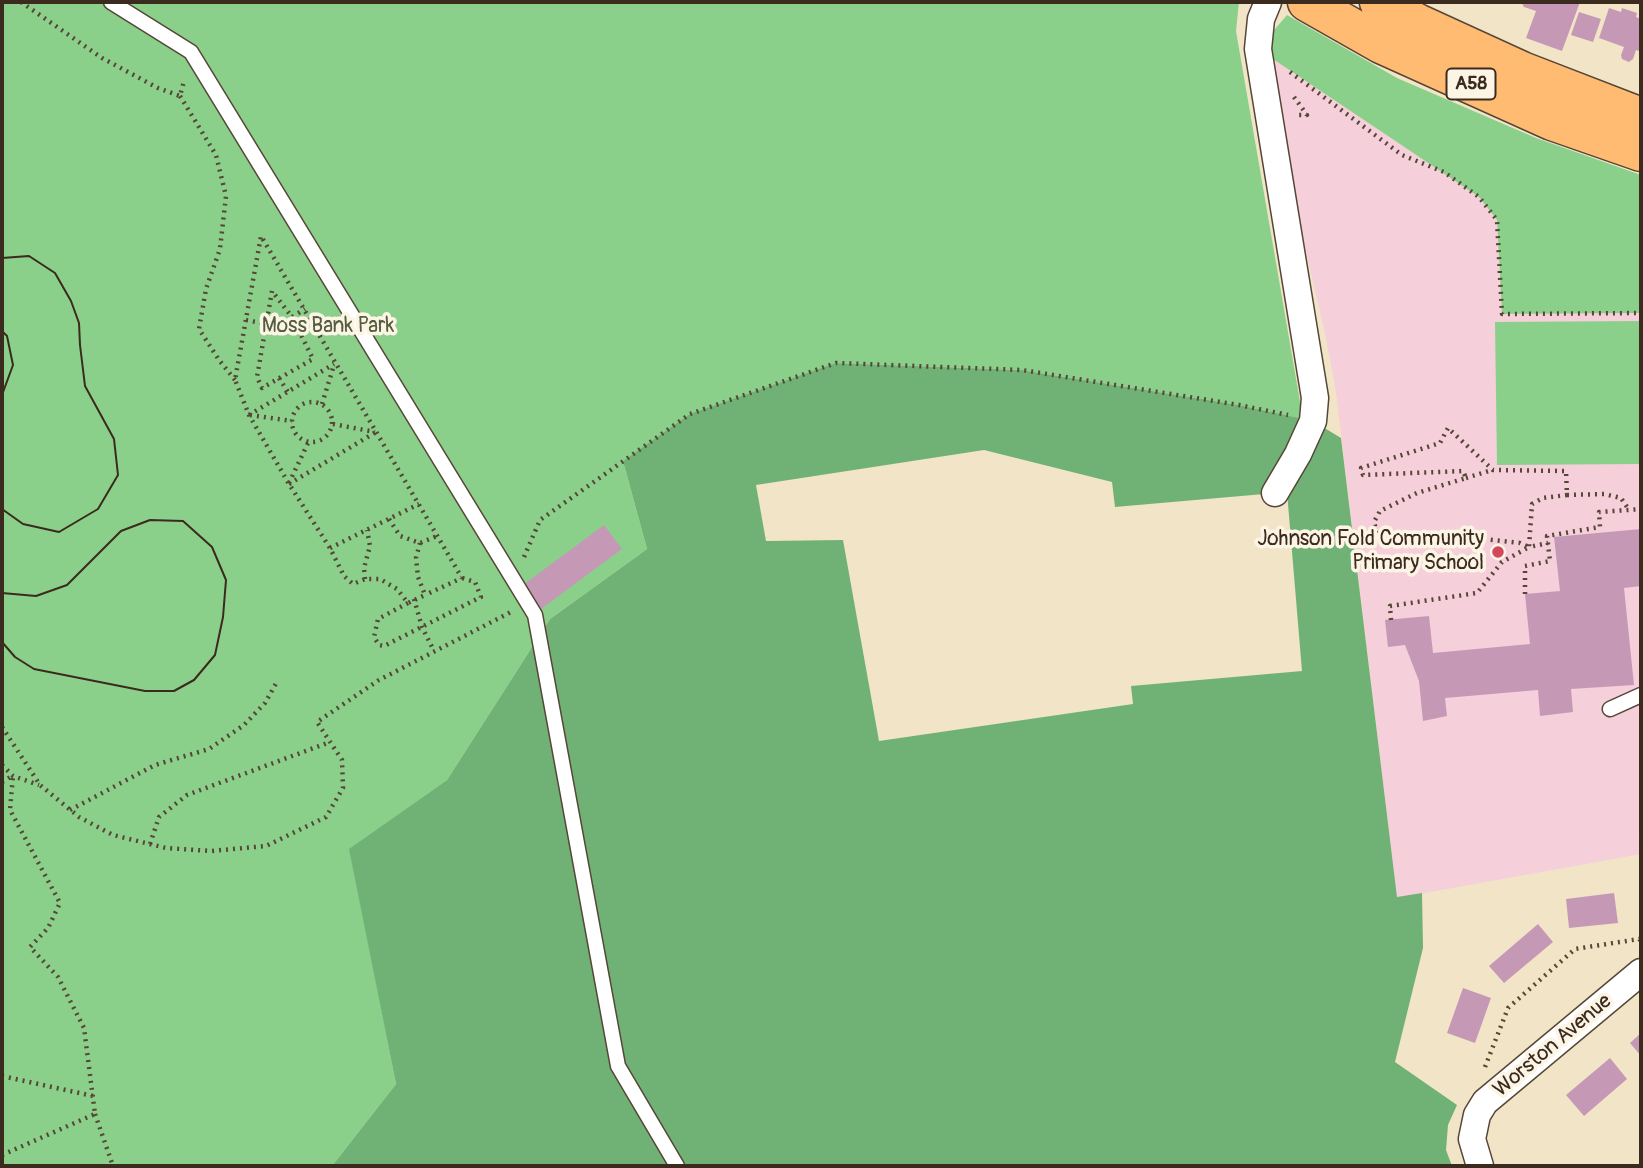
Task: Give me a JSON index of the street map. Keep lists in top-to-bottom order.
{
  "streets": {
    "highway": ["A58"],
    "street": ["Worston Avenue"]
  },
  "parks": ["Moss Bank Park"],
  "places": ["Johnson Fold Community Primary School"]
}
